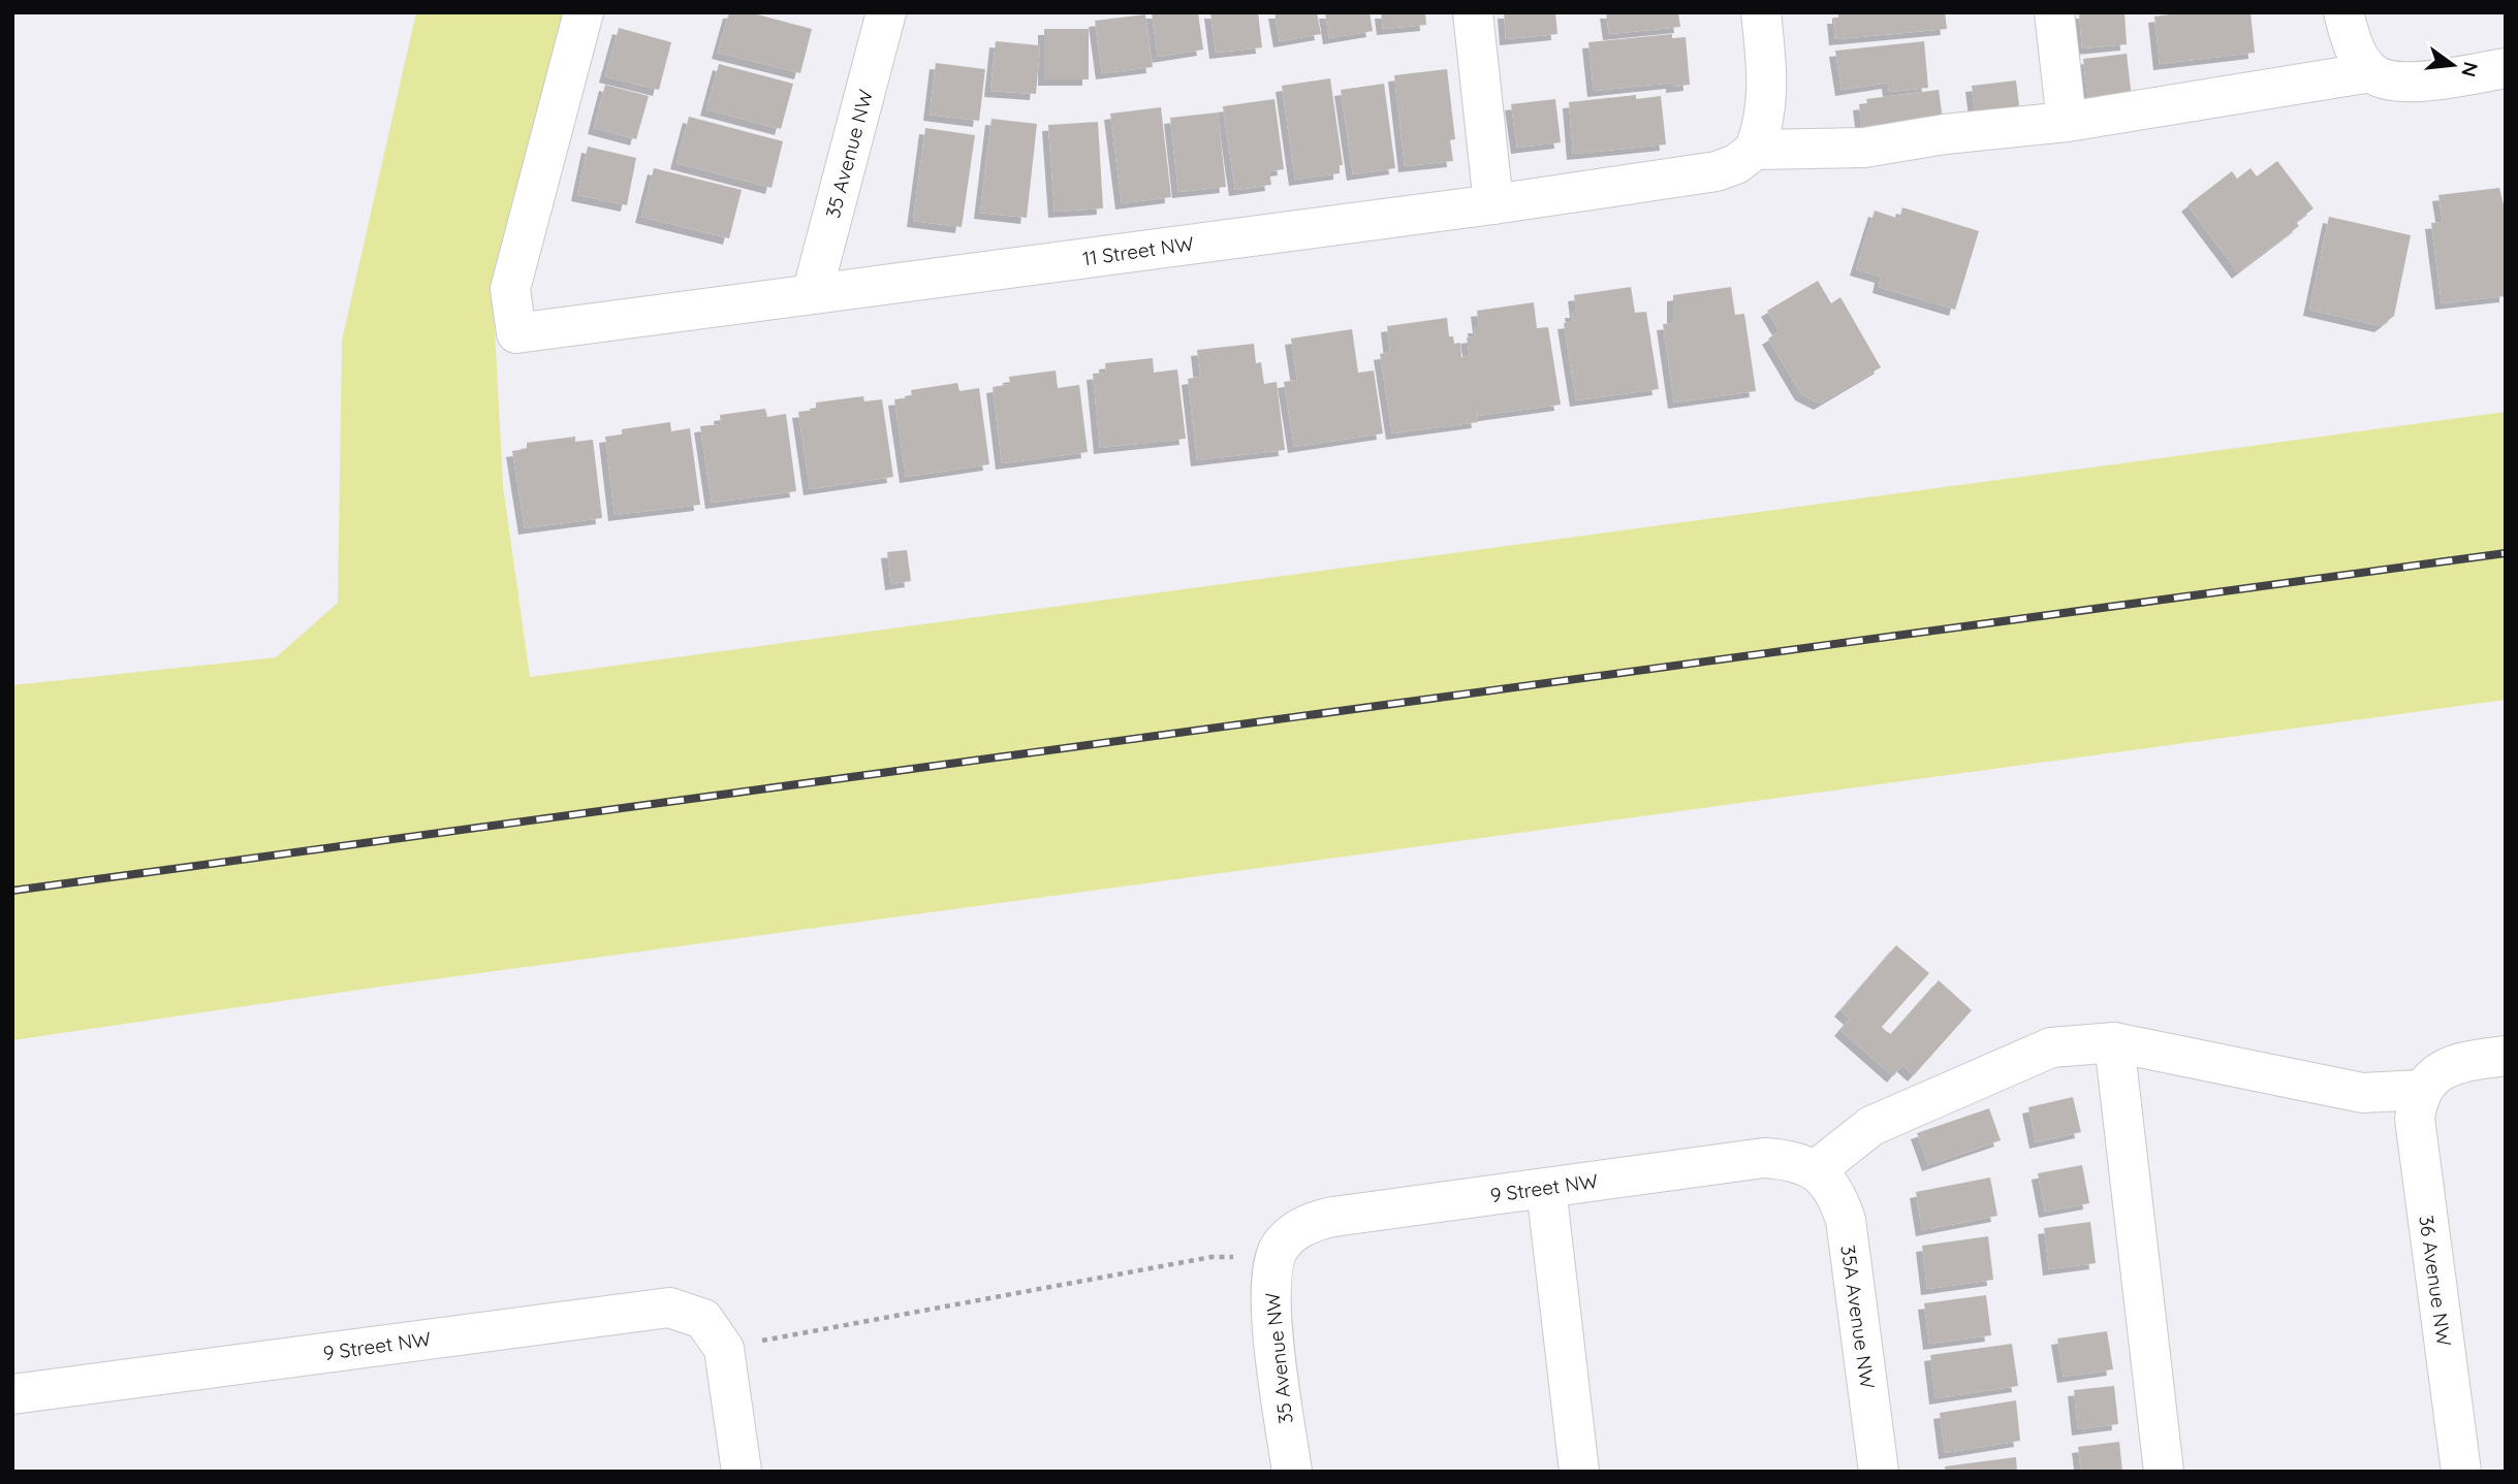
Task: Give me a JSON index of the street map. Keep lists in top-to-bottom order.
{
  "streets": {
    "street": [
      "35 Avenue NW",
      "11 Street NW",
      "9 Street NW",
      "36 Avenue NW",
      "35A Avenue NW"
    ]
  },
  "crossings": [
    ["35 Avenue NW", "11 Street NW"],
    ["35 Avenue NW", "9 Street NW"],
    ["9 Street NW", "35A Avenue NW"]
  ],
  "north": "right"
}
